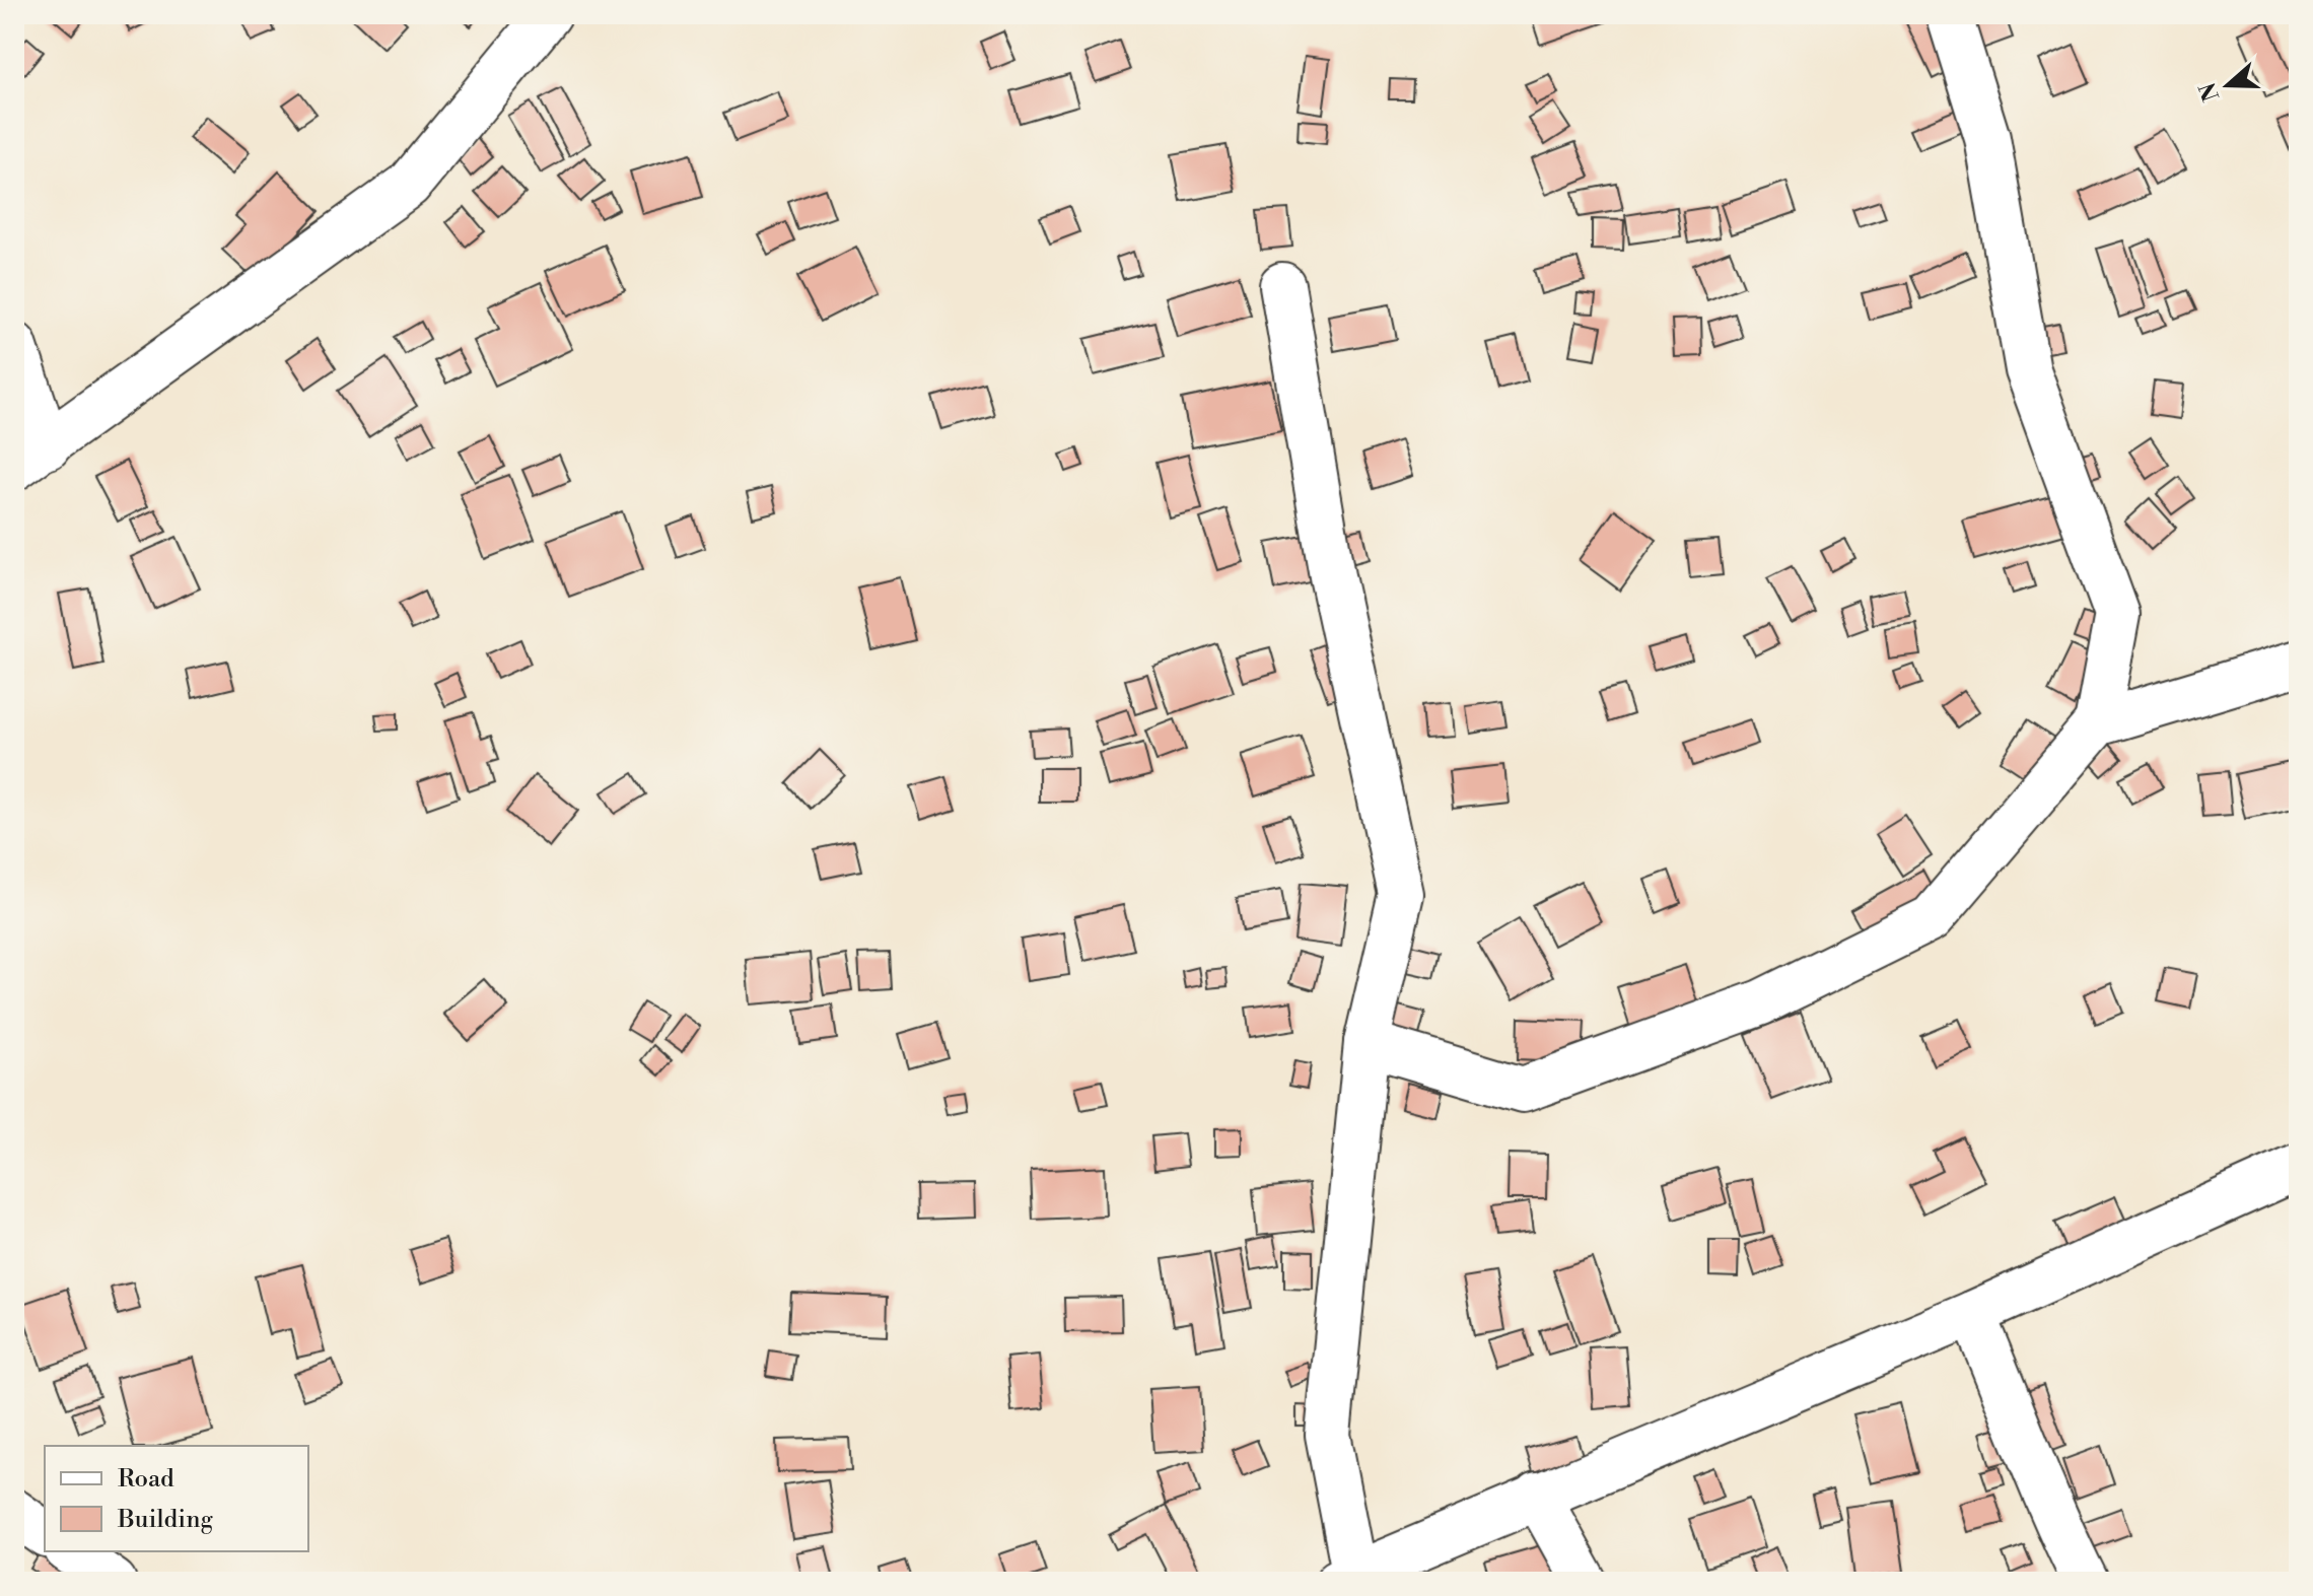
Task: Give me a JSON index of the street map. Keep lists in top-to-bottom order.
{
  "legend": ["Road", "Building"],
  "north": "left"
}
